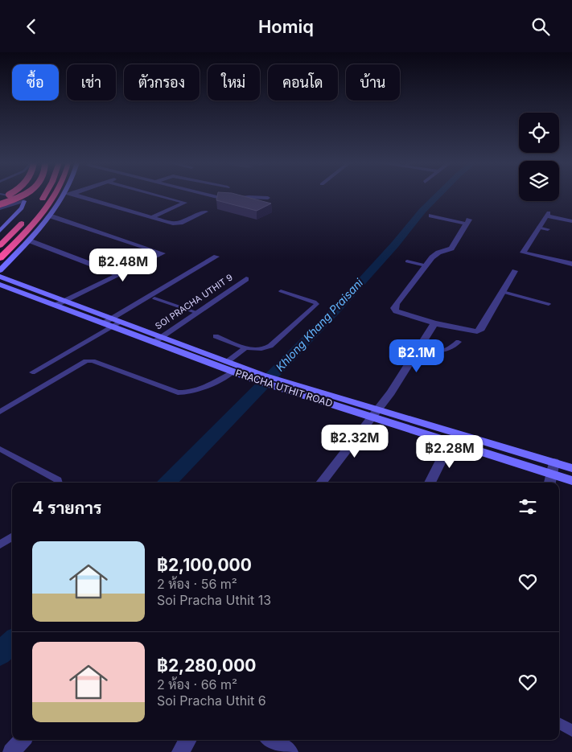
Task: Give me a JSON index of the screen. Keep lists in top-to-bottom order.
{
  "streets": {
    "main road": ["PRACHA UTHIT ROAD"],
    "street": ["SOI PRACHA UTHIT 9"]
  },
  "crossings": [
    ["SOI PRACHA UTHIT 9", "PRACHA UTHIT ROAD"]
  ],
  "water": ["Khlong Khang Praisani"],
  "page": {
    "header": "Homiq",
    "chip": [
      "ซื้อ",
      "เช่า",
      "ตัวกรอง",
      "ใหม่",
      "คอนโด",
      "บ้าน"
    ],
    "price": [
      "฿2.48M",
      "฿2.1M",
      "฿2.32M",
      "฿2.28M"
    ],
    "heading": "4 รายการ",
    "list": [
      {
        "name": "฿2,100,000",
        "note": "2 ห้อง · 56 m² · Soi Pracha Uthit 13"
      },
      {
        "name": "฿2,280,000",
        "note": "2 ห้อง · 66 m² · Soi Pracha Uthit 6"
      }
    ]
  }
}
